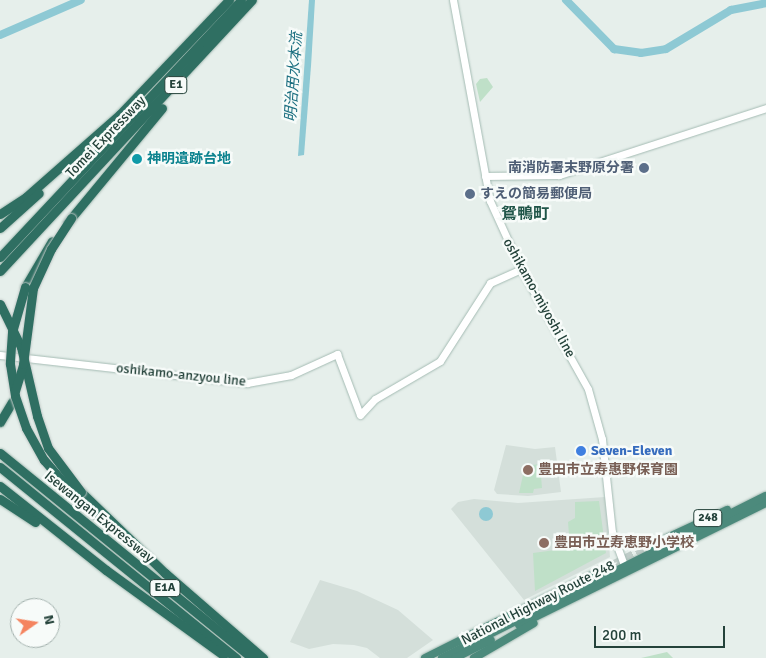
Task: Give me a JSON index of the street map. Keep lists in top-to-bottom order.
{
  "streets": {
    "highway": [
      "E1",
      "Tomei Expressway",
      "Isewangan Expressway",
      "248",
      "E1A",
      "National Highway Route 248"
    ],
    "main road": ["oshikamo-miyoshi line", "oshikamo-anzyou line"]
  },
  "crossings": [
    ["oshikamo-miyoshi line", "oshikamo-anzyou line"],
    ["oshikamo-miyoshi line", "National Highway Route 248"],
    ["248", "National Highway Route 248"]
  ],
  "districts": ["鴛鴨町"],
  "water": ["明治用水本流"],
  "places": [
    "神明遺跡台地",
    "南消防署末野原分署",
    "すえの簡易郵便局",
    "Seven-Eleven",
    "豊田市立寿惠野保育園",
    "豊田市立寿恵野小学校"
  ],
  "scale_bar": "200 m",
  "north": "right"
}
